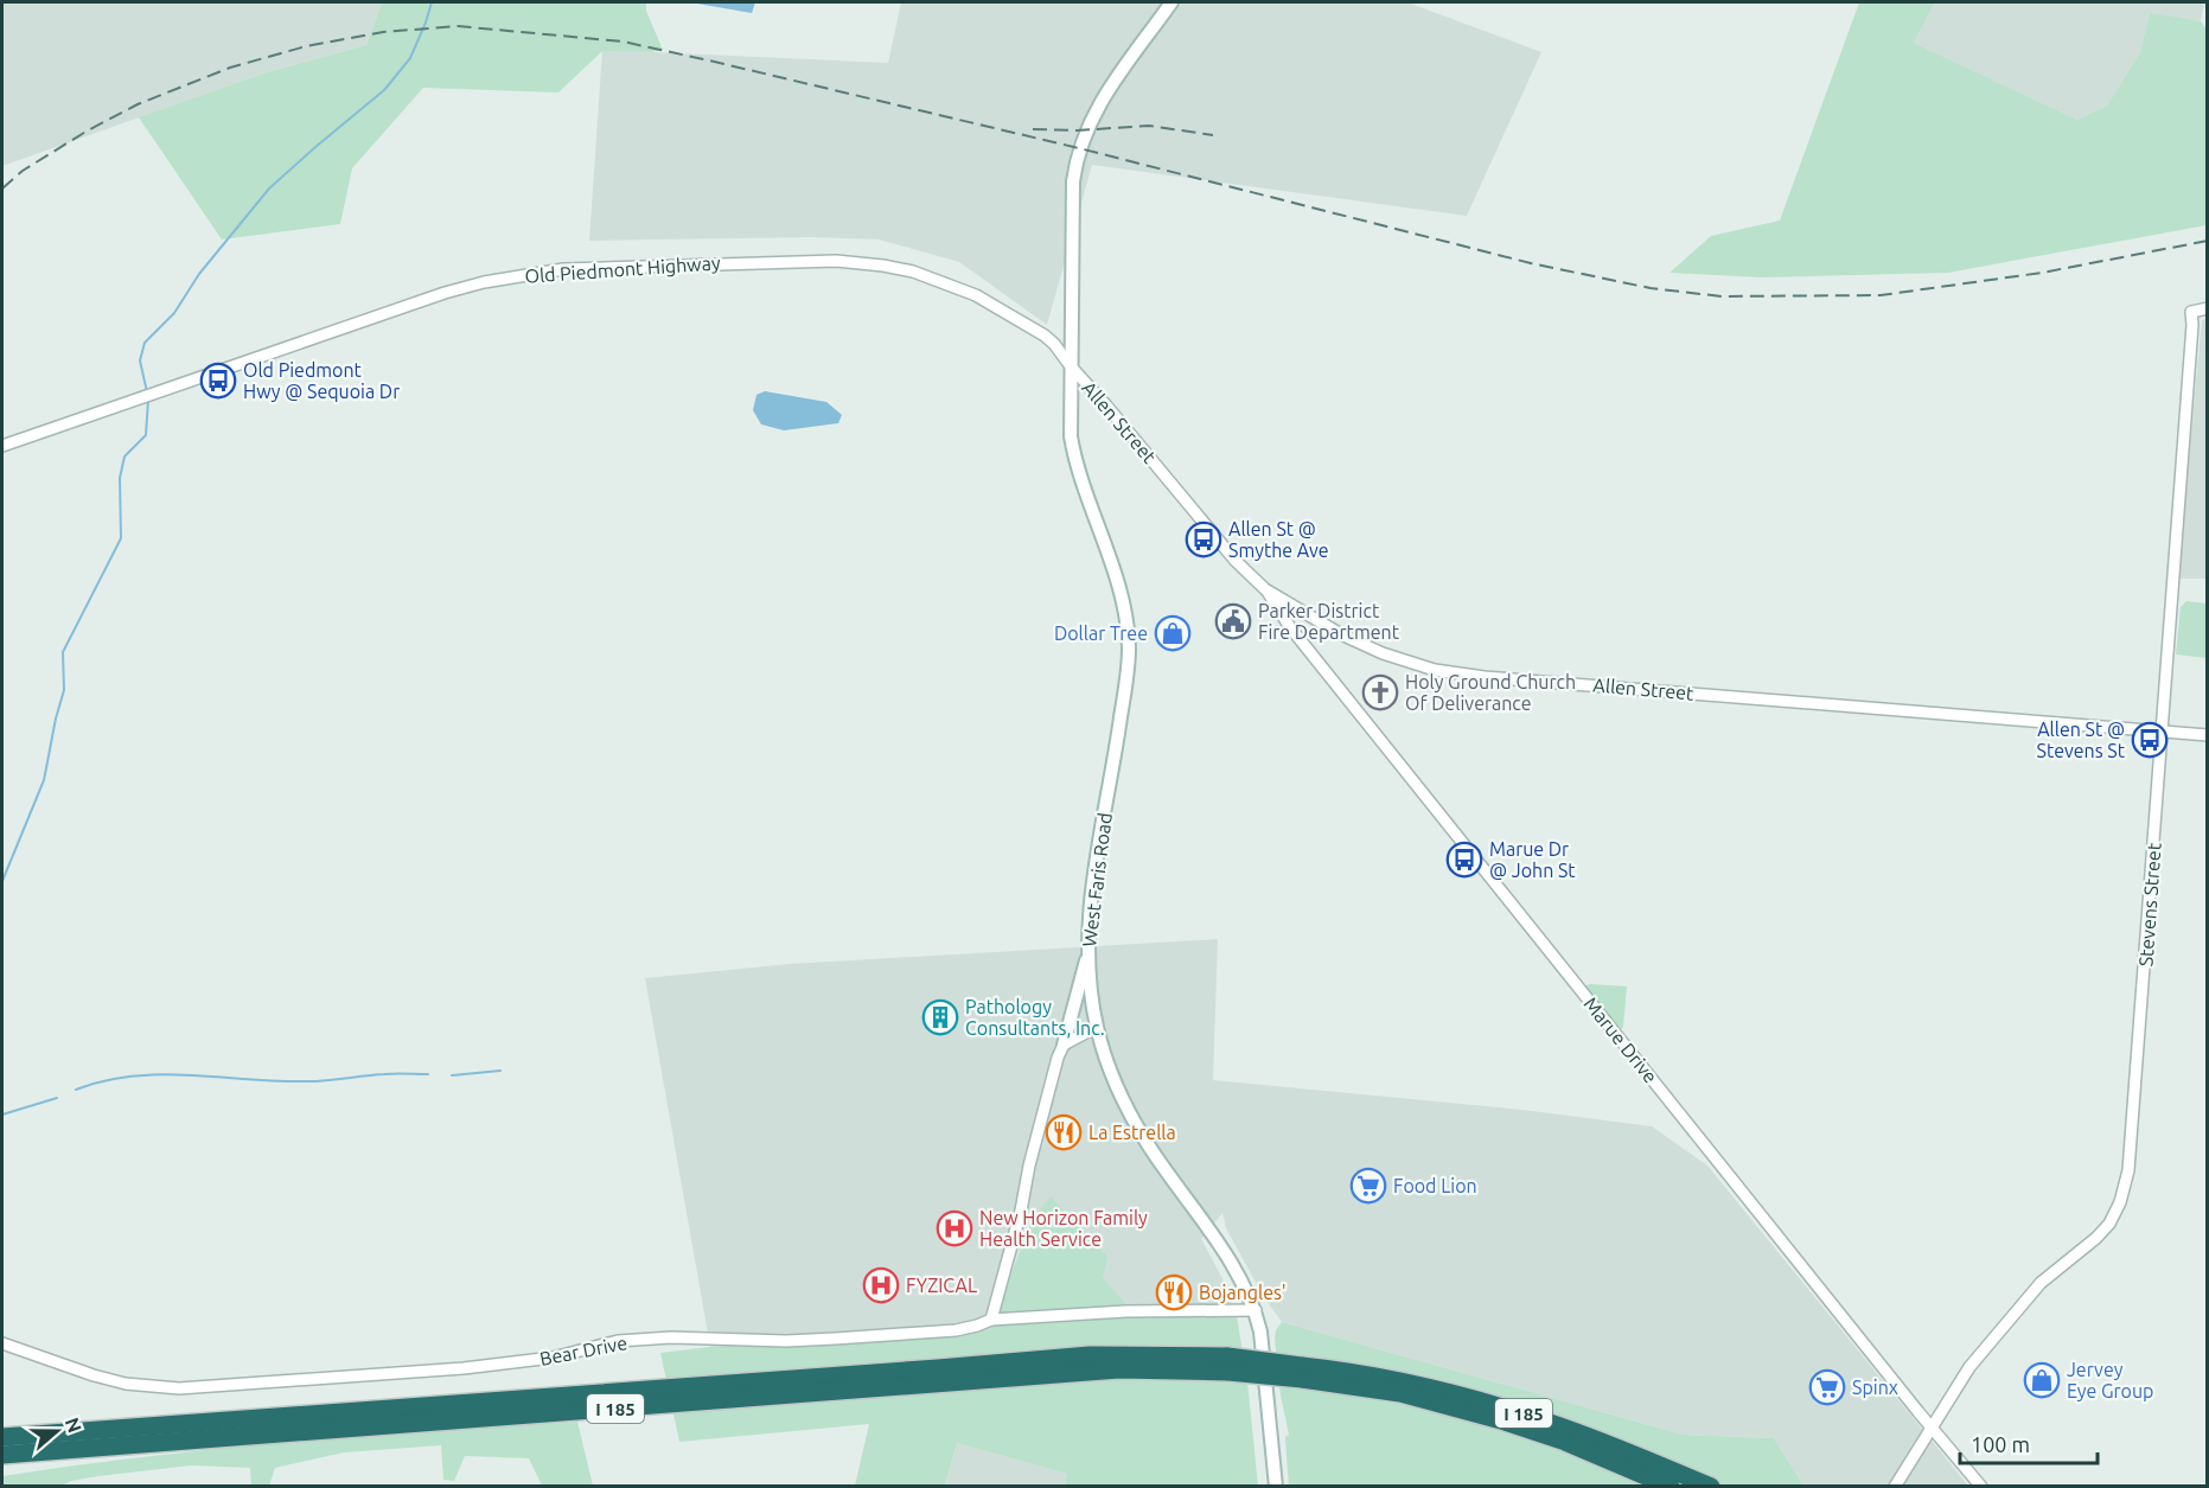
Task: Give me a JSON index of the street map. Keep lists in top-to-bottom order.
{
  "streets": {
    "highway": ["I 185"],
    "main road": ["West Faris Road"],
    "street": [
      "Old Piedmont Highway",
      "Allen Street",
      "Stevens Street",
      "Marue Drive",
      "Bear Drive"
    ]
  },
  "crossings": [
    ["Old Piedmont Highway", "Allen Street"],
    ["Old Piedmont Highway", "West Faris Road"],
    ["Allen Street", "West Faris Road"],
    ["Allen Street", "Stevens Street"],
    ["Allen Street", "Marue Drive"],
    ["West Faris Road", "Bear Drive"],
    ["Stevens Street", "Marue Drive"]
  ],
  "places": {
    "bus stop": [
      "Old Piedmont Hwy @ Sequoia Dr",
      "Allen St @ Smythe Ave",
      "Allen St @ Stevens St",
      "Marue Dr @ John St"
    ],
    "public building": ["Parker District Fire Department"],
    "shop": ["Dollar Tree", "Jervey Eye Group"],
    "church": ["Holy Ground Church Of Deliverance"],
    "building": ["Pathology Consultants, Inc."],
    "restaurant": ["La Estrella", "Bojangles'"],
    "supermarket": ["Food Lion", "Spinx"],
    "hospital": ["New Horizon Family Health Service", "FYZICAL"]
  },
  "scale_bar": "100 m",
  "north": "right"
}
